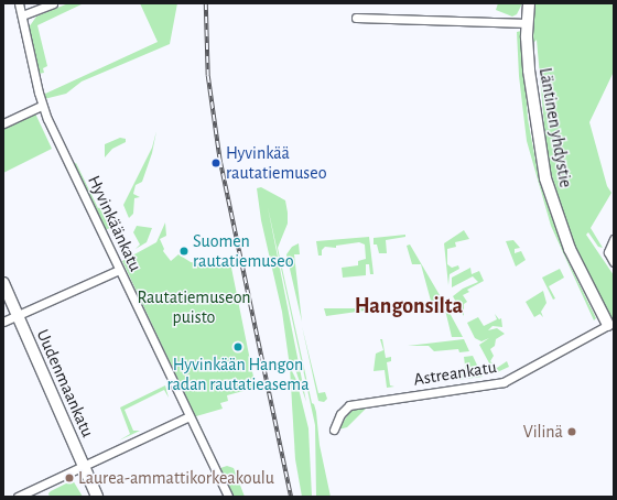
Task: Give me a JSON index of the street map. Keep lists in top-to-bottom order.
{
  "streets": {
    "main road": ["Läntinen yhdystie", "Uudenmaankatu"],
    "street": ["Hyvinkäänkatu", "Astreankatu"]
  },
  "crossings": [
    ["Läntinen yhdystie", "Astreankatu"]
  ],
  "districts": ["Hangonsilta"],
  "parks": ["Rautatiemuseon puisto"],
  "places": [
    "Hyvinkää rautatiemuseo",
    "Suomen rautatiemuseo",
    "Hyvinkään Hangon radan rautatieasema",
    "Vilinä",
    "Laurea-ammattikorkeakoulu"
  ]
}
